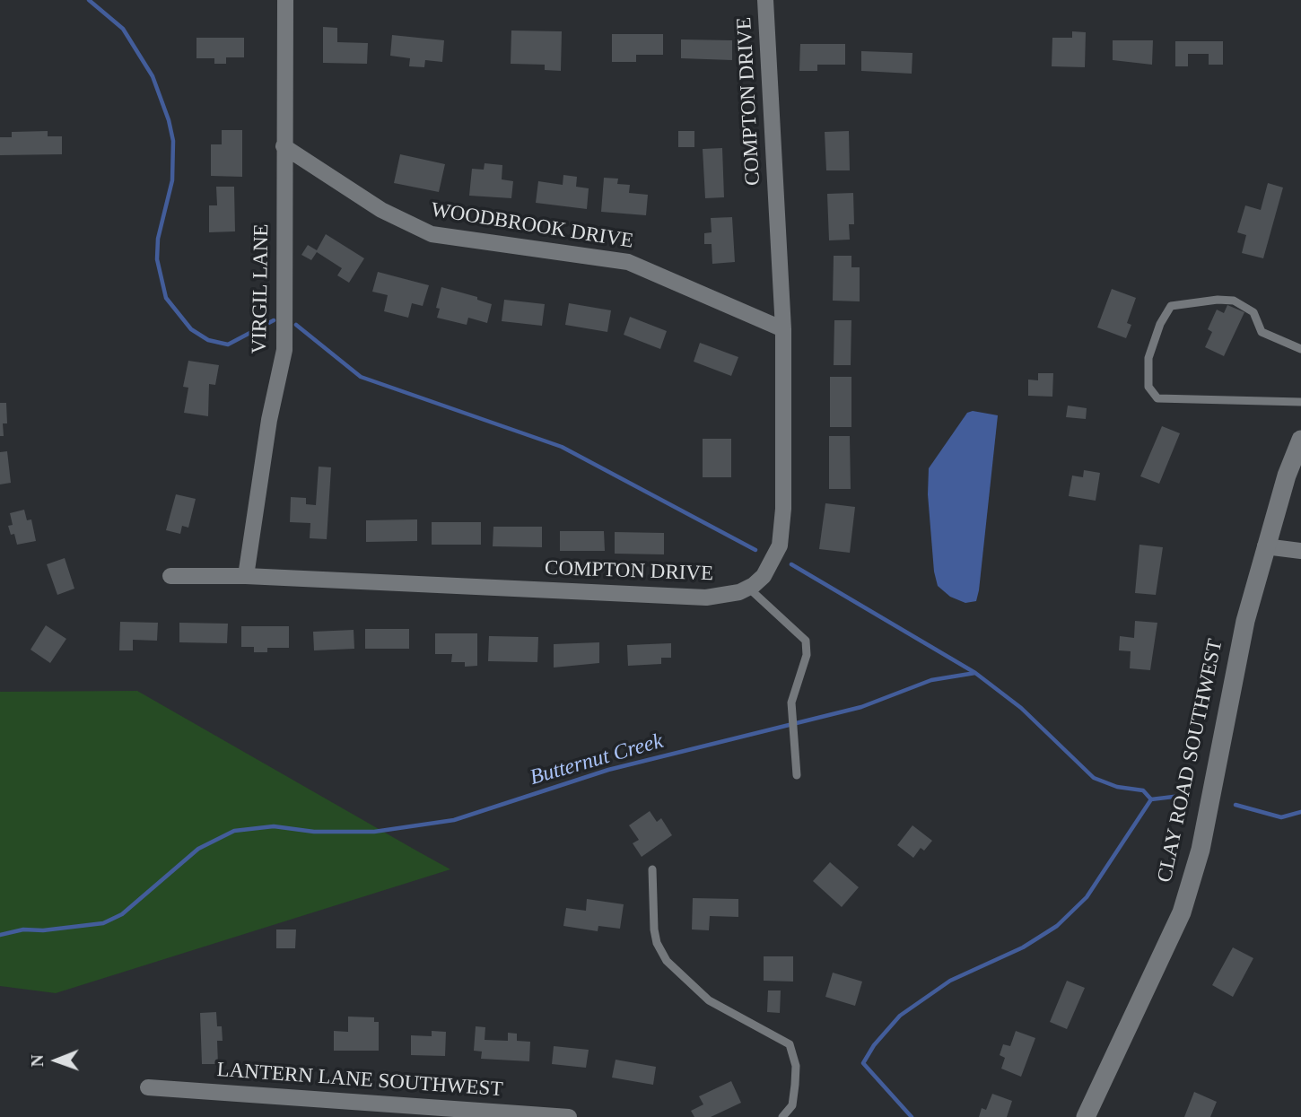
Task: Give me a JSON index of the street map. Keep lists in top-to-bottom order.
{
  "streets": {
    "street": [
      "COMPTON DRIVE",
      "WOODBROOK DRIVE",
      "VIRGIL LANE",
      "CLAY ROAD SOUTHWEST",
      "LANTERN LANE SOUTHWEST"
    ]
  },
  "crossings": [
    ["COMPTON DRIVE", "WOODBROOK DRIVE"],
    ["COMPTON DRIVE", "VIRGIL LANE"],
    ["WOODBROOK DRIVE", "VIRGIL LANE"]
  ],
  "water": ["Butternut Creek"],
  "north": "left"
}
